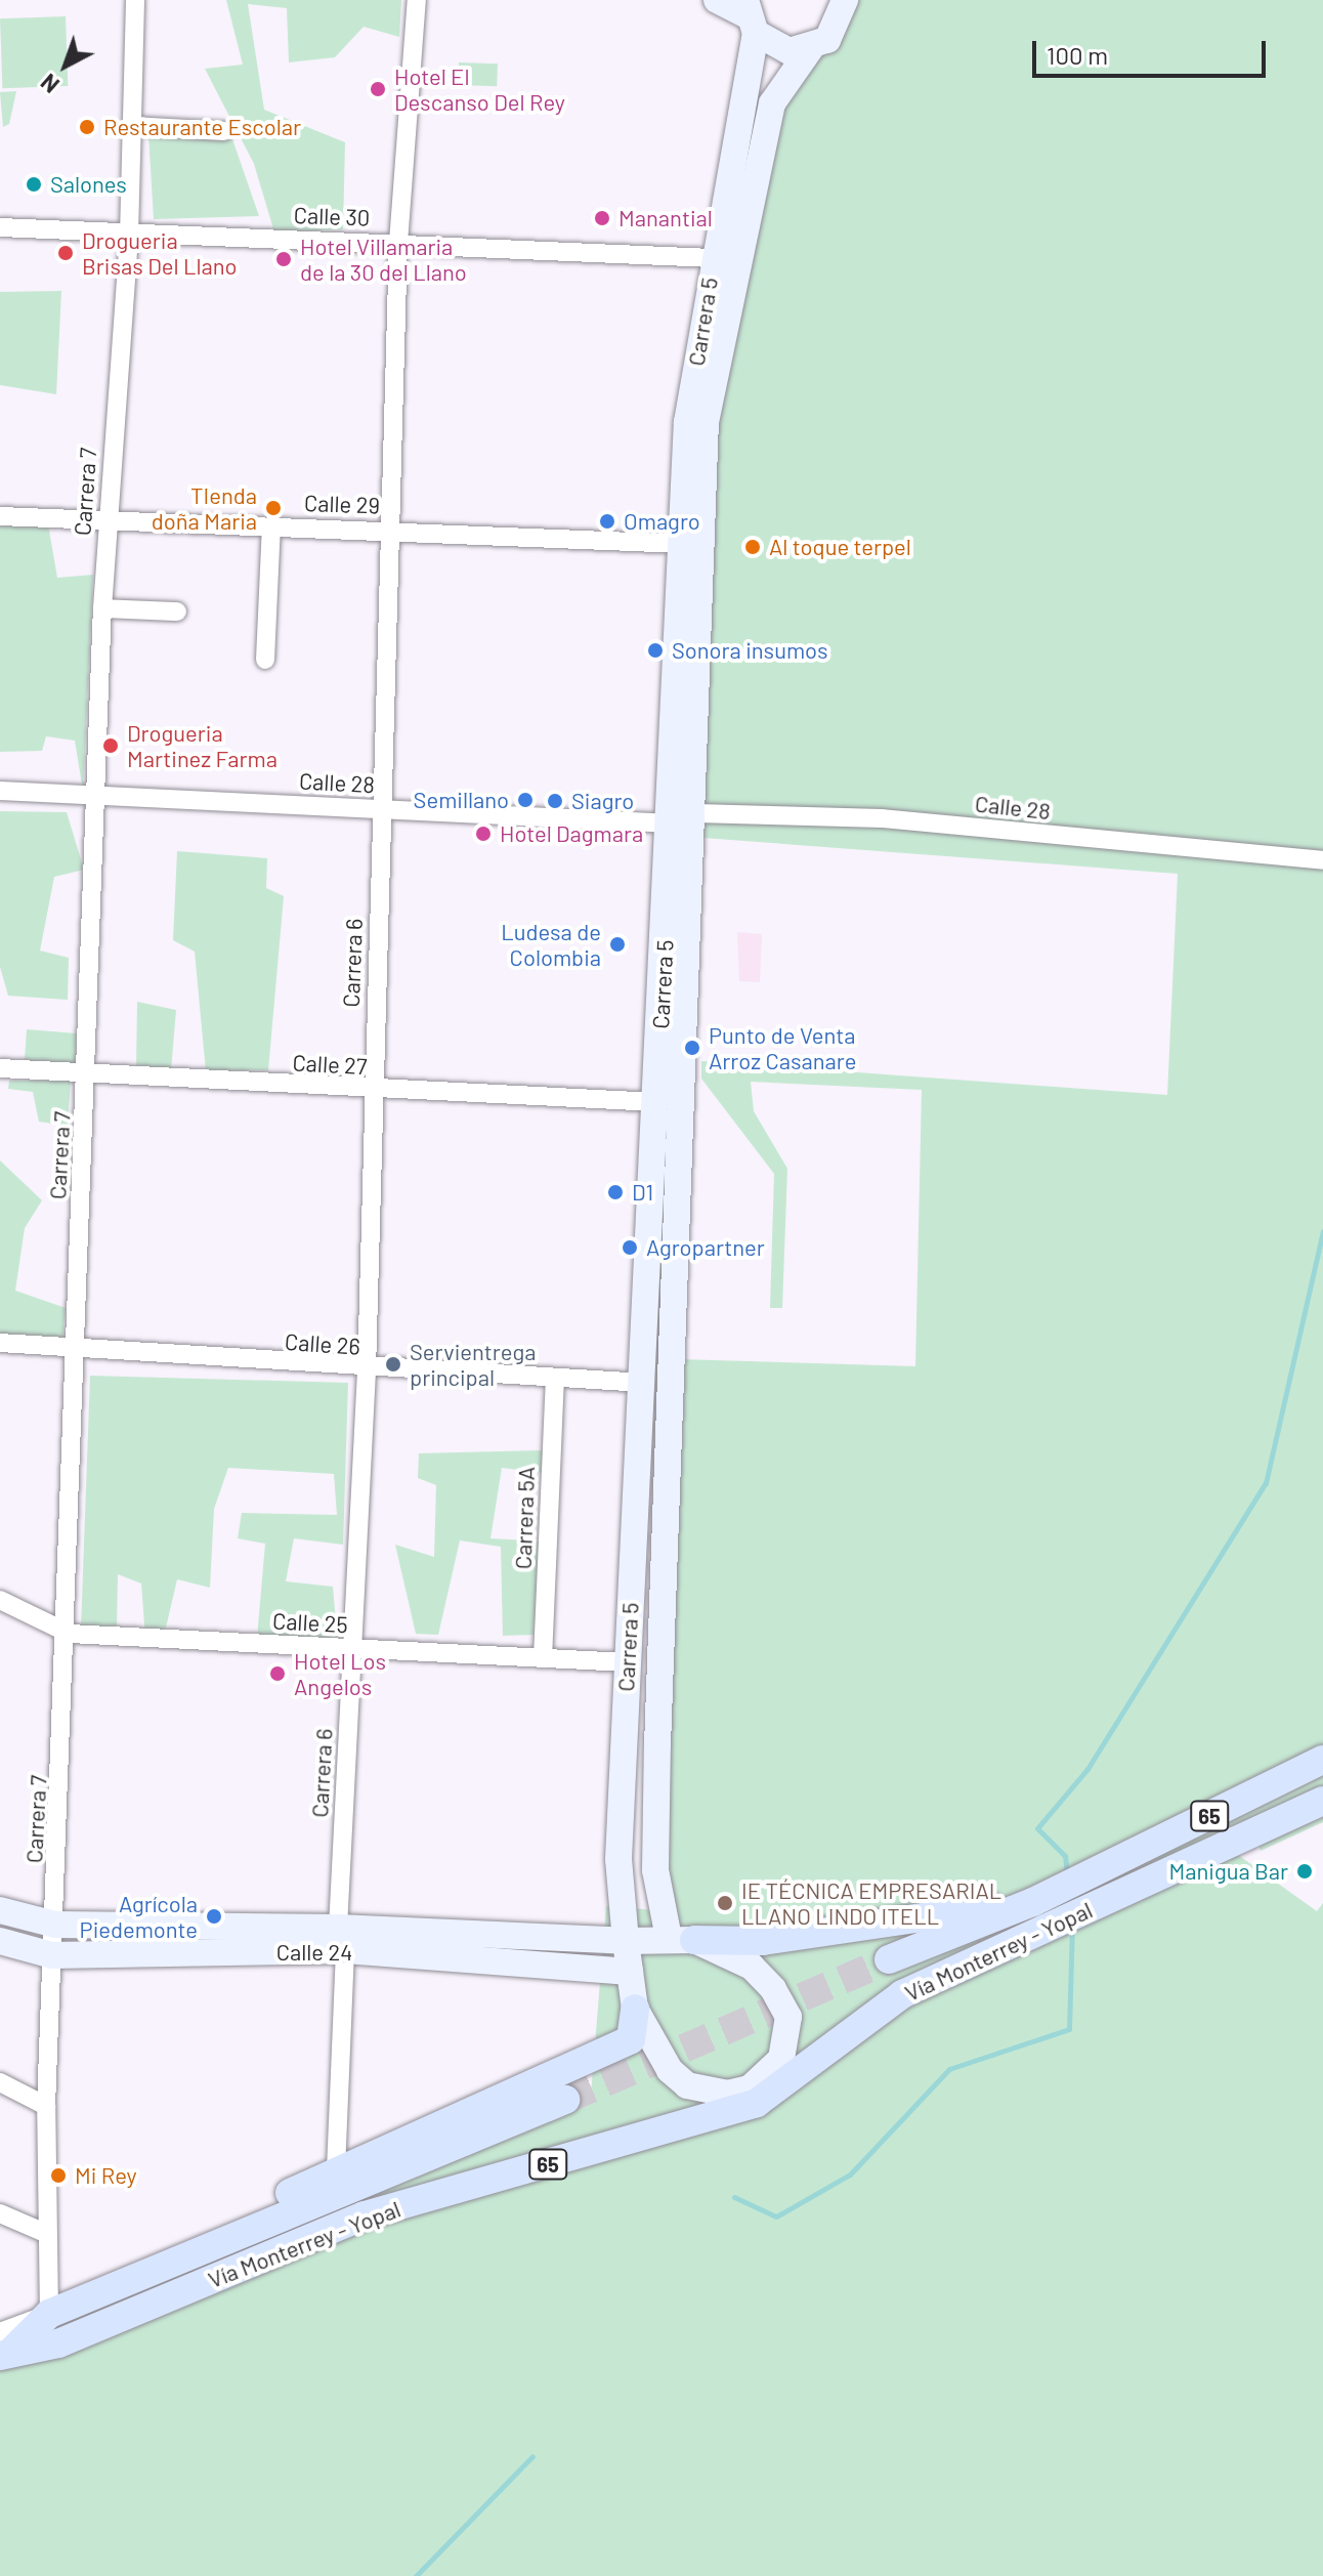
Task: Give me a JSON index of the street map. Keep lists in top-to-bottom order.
{
  "streets": {
    "main road": [
      "Carrera 5",
      "65",
      "Vía Monterrey - Yopal",
      "Calle 24"
    ],
    "street": [
      "Calle 30",
      "Carrera 7",
      "Calle 29",
      "Calle 28",
      "Carrera 6",
      "Calle 27",
      "Calle 26",
      "Carrera 5A",
      "Calle 25"
    ]
  },
  "crossings": [
    ["Calle 30", "Carrera 5"],
    ["Calle 30", "Carrera 7"],
    ["Calle 30", "Carrera 6"],
    ["Carrera 5", "Calle 29"],
    ["Carrera 5", "Calle 28"],
    ["Carrera 5", "Calle 27"],
    ["Carrera 5", "Calle 26"],
    ["Carrera 5", "Calle 25"],
    ["Carrera 5", "Calle 24"],
    ["Carrera 7", "Calle 29"],
    ["Carrera 7", "Calle 28"],
    ["Carrera 7", "Calle 27"],
    ["Carrera 7", "Calle 26"],
    ["Carrera 7", "Calle 25"],
    ["Carrera 7", "Vía Monterrey - Yopal"],
    ["Carrera 7", "Calle 24"],
    ["Calle 29", "Carrera 6"],
    ["Calle 28", "Carrera 6"],
    ["Carrera 6", "Calle 27"],
    ["Carrera 6", "Calle 26"],
    ["Carrera 6", "Calle 25"],
    ["Carrera 6", "Calle 24"],
    ["Calle 26", "Carrera 5A"],
    ["Carrera 5A", "Calle 25"]
  ],
  "places": [
    "Hotel El Descanso Del Rey",
    "Restaurante Escolar",
    "Salones",
    "Manantial",
    "Drogueria Brisas Del Llano",
    "Hotel Villamaria de la 30 del Llano",
    "TIenda doña Maria",
    "Omagro",
    "Al toque terpel",
    "Sonora insumos",
    "Drogueria Martinez Farma",
    "Semillano",
    "Siagro",
    "Hotel Dagmara",
    "Ludesa de Colombia",
    "Punto de Venta Arroz Casanare",
    "D1",
    "Agropartner",
    "Servientrega principal",
    "Hotel Los Angelos",
    "Manigua Bar",
    "IE TÉCNICA EMPRESARIAL LLANO LINDO ITELL",
    "Agrícola Piedemonte",
    "Mi Rey"
  ],
  "scale_bar": "100 m",
  "north": "bottom left"
}
